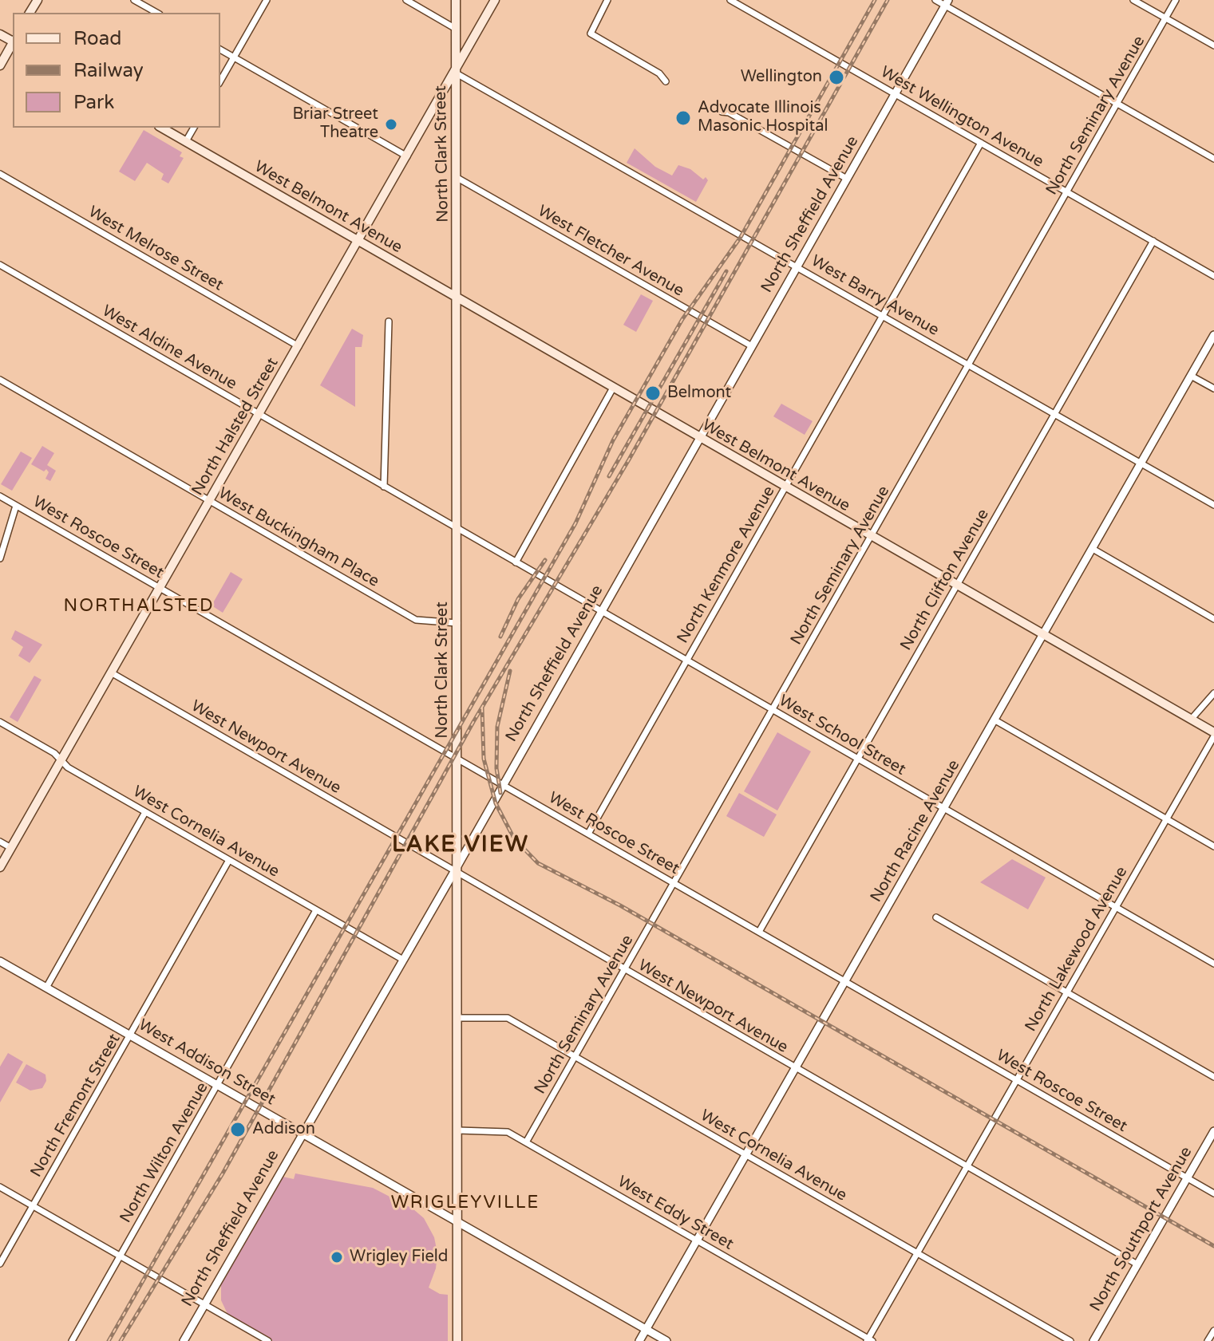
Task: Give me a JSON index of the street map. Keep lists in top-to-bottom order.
{
  "streets": {
    "main road": ["North Clark Street", "West Belmont Avenue", "North Halsted Street"],
    "street": [
      "North Seminary Avenue",
      "West Wellington Avenue",
      "North Sheffield Avenue",
      "West Melrose Street",
      "West Fletcher Avenue",
      "West Barry Avenue",
      "West Aldine Avenue",
      "West Roscoe Street",
      "West Buckingham Place",
      "North Kenmore Avenue",
      "North Clifton Avenue",
      "West School Street",
      "West Newport Avenue",
      "North Racine Avenue",
      "West Cornelia Avenue",
      "North Lakewood Avenue",
      "West Addison Street",
      "North Fremont Street",
      "North Wilton Avenue",
      "West Eddy Street",
      "North Southport Avenue"
    ]
  },
  "crossings": [
    ["North Seminary Avenue", "West Wellington Avenue"],
    ["North Seminary Avenue", "West Belmont Avenue"],
    ["North Seminary Avenue", "West Barry Avenue"],
    ["North Seminary Avenue", "West Roscoe Street"],
    ["North Seminary Avenue", "West School Street"],
    ["North Seminary Avenue", "West Newport Avenue"],
    ["North Seminary Avenue", "West Cornelia Avenue"],
    ["North Seminary Avenue", "West Eddy Street"],
    ["West Wellington Avenue", "North Sheffield Avenue"],
    ["West Wellington Avenue", "North Kenmore Avenue"],
    ["West Wellington Avenue", "North Clifton Avenue"],
    ["North Clark Street", "West Belmont Avenue"],
    ["North Clark Street", "North Sheffield Avenue"],
    ["North Clark Street", "West Fletcher Avenue"],
    ["North Clark Street", "West Barry Avenue"],
    ["North Clark Street", "West Aldine Avenue"],
    ["North Clark Street", "North Halsted Street"],
    ["North Clark Street", "West Roscoe Street"],
    ["North Clark Street", "West Buckingham Place"],
    ["North Clark Street", "West School Street"],
    ["North Clark Street", "West Newport Avenue"],
    ["North Clark Street", "West Cornelia Avenue"],
    ["North Clark Street", "West Addison Street"],
    ["North Clark Street", "West Eddy Street"],
    ["West Belmont Avenue", "North Sheffield Avenue"],
    ["West Belmont Avenue", "North Halsted Street"],
    ["West Belmont Avenue", "North Kenmore Avenue"],
    ["West Belmont Avenue", "North Clifton Avenue"],
    ["West Belmont Avenue", "North Racine Avenue"],
    ["West Belmont Avenue", "North Lakewood Avenue"],
    ["North Sheffield Avenue", "West Fletcher Avenue"],
    ["North Sheffield Avenue", "West Barry Avenue"],
    ["North Sheffield Avenue", "West Roscoe Street"],
    ["North Sheffield Avenue", "West School Street"],
    ["North Sheffield Avenue", "West Newport Avenue"],
    ["North Sheffield Avenue", "West Cornelia Avenue"],
    ["North Sheffield Avenue", "West Addison Street"],
    ["West Melrose Street", "North Halsted Street"],
    ["West Barry Avenue", "North Halsted Street"],
    ["West Barry Avenue", "North Kenmore Avenue"],
    ["West Barry Avenue", "North Clifton Avenue"],
    ["West Barry Avenue", "North Racine Avenue"],
    ["West Aldine Avenue", "North Halsted Street"],
    ["West Aldine Avenue", "West School Street"],
    ["North Halsted Street", "West Roscoe Street"],
    ["North Halsted Street", "West Buckingham Place"],
    ["North Halsted Street", "West Newport Avenue"],
    ["North Halsted Street", "West Cornelia Avenue"],
    ["West Roscoe Street", "North Kenmore Avenue"],
    ["West Roscoe Street", "North Clifton Avenue"],
    ["West Roscoe Street", "North Racine Avenue"],
    ["West Roscoe Street", "North Lakewood Avenue"],
    ["West Roscoe Street", "North Southport Avenue"],
    ["North Kenmore Avenue", "West School Street"],
    ["North Clifton Avenue", "West School Street"],
    ["West School Street", "North Racine Avenue"],
    ["West School Street", "North Lakewood Avenue"],
    ["West Newport Avenue", "North Racine Avenue"],
    ["West Newport Avenue", "North Lakewood Avenue"],
    ["West Newport Avenue", "North Southport Avenue"],
    ["North Racine Avenue", "West Cornelia Avenue"],
    ["North Racine Avenue", "West Addison Street"],
    ["North Racine Avenue", "West Eddy Street"],
    ["West Cornelia Avenue", "North Lakewood Avenue"],
    ["West Cornelia Avenue", "North Fremont Street"],
    ["West Cornelia Avenue", "North Wilton Avenue"],
    ["North Lakewood Avenue", "West Eddy Street"],
    ["West Addison Street", "North Fremont Street"],
    ["West Addison Street", "North Wilton Avenue"]
  ],
  "districts": ["NORTHALSTED", "LAKE VIEW", "WRIGLEYVILLE"],
  "places": [
    "Wellington",
    "Advocate Illinois Masonic Hospital",
    "Briar Street Theatre",
    "Belmont",
    "Addison",
    "Wrigley Field"
  ],
  "legend": ["Road", "Railway", "Park"]
}
